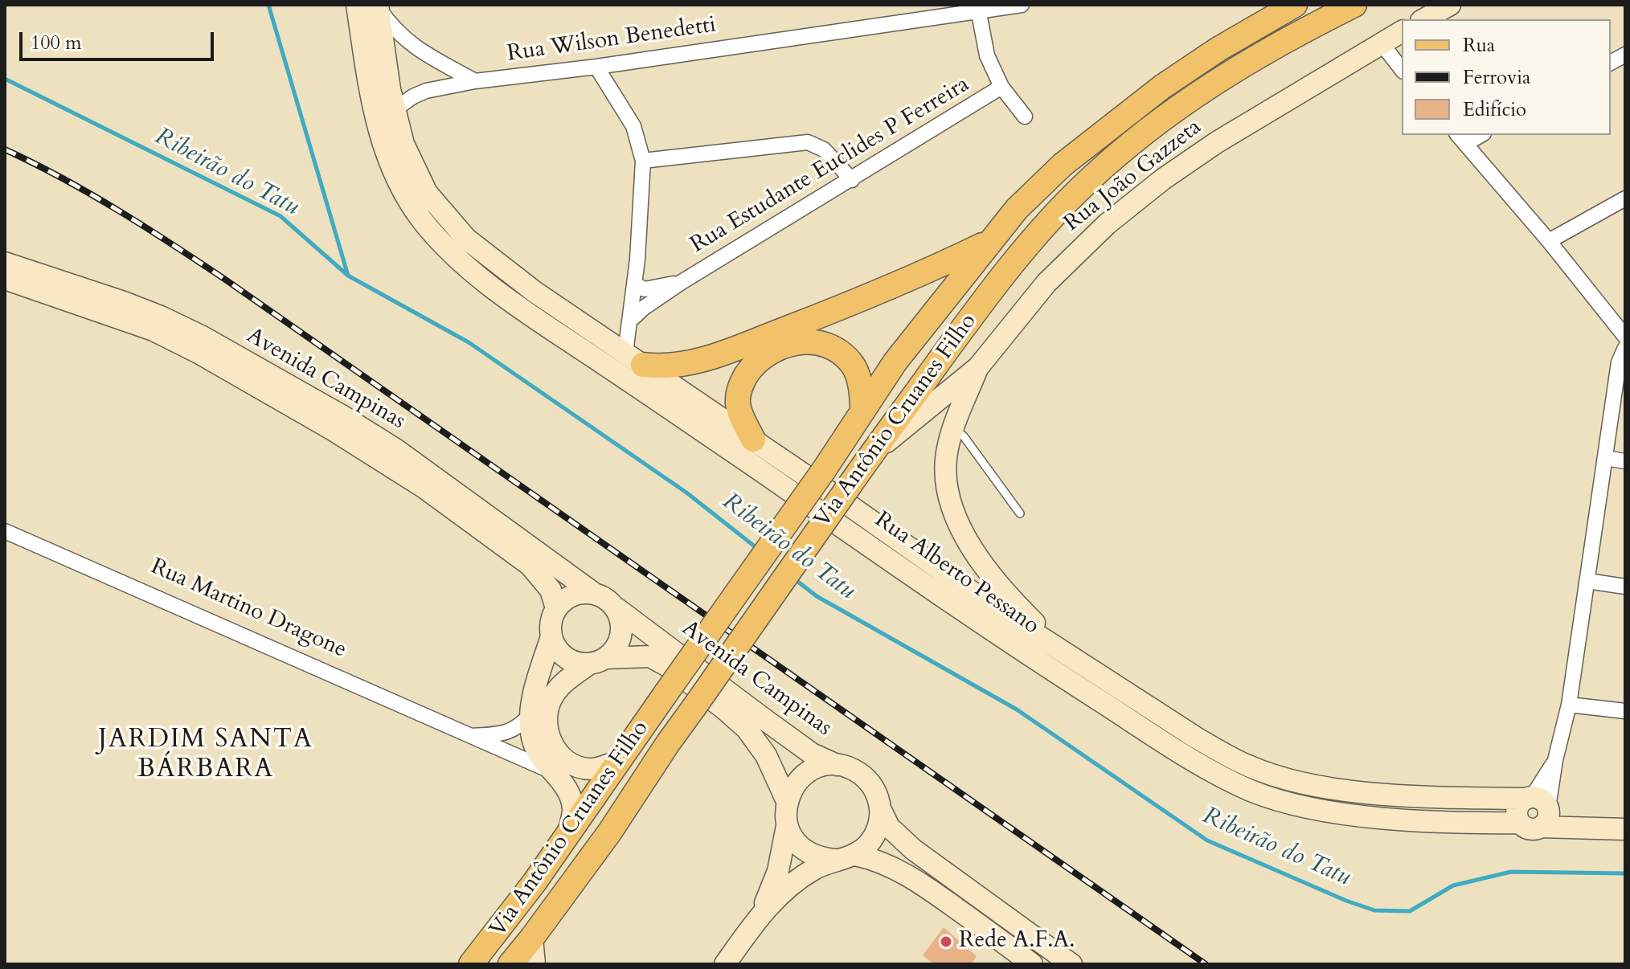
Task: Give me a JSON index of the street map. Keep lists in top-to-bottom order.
{
  "streets": {
    "main road": ["Via Antônio Cruanes Filho"],
    "street": [
      "Rua Wilson Benedetti",
      "Rua Estudante Euclides P Ferreira",
      "Rua João Gazzeta",
      "Avenida Campinas",
      "Rua Alberto Pessano",
      "Rua Martino Dragone"
    ]
  },
  "crossings": [
    ["Rua Wilson Benedetti", "Rua Alberto Pessano"],
    ["Rua João Gazzeta", "Via Antônio Cruanes Filho"]
  ],
  "districts": ["JARDIM SANTA BÁRBARA"],
  "water": ["Ribeirão do Tatu"],
  "places": ["Rede A.F.A."],
  "legend": ["Rua", "Ferrovia", "Edifício"],
  "scale_bar": "100 m"
}
